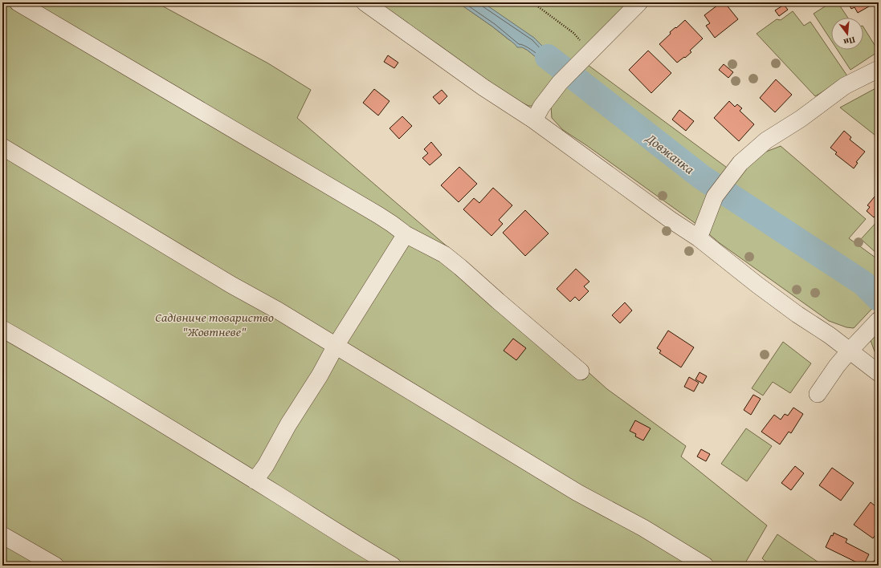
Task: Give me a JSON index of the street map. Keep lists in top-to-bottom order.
{
  "water": ["Довжанка"],
  "parks": ["Садівниче товариство \"Жовтневе\""],
  "north": "bottom"
}
